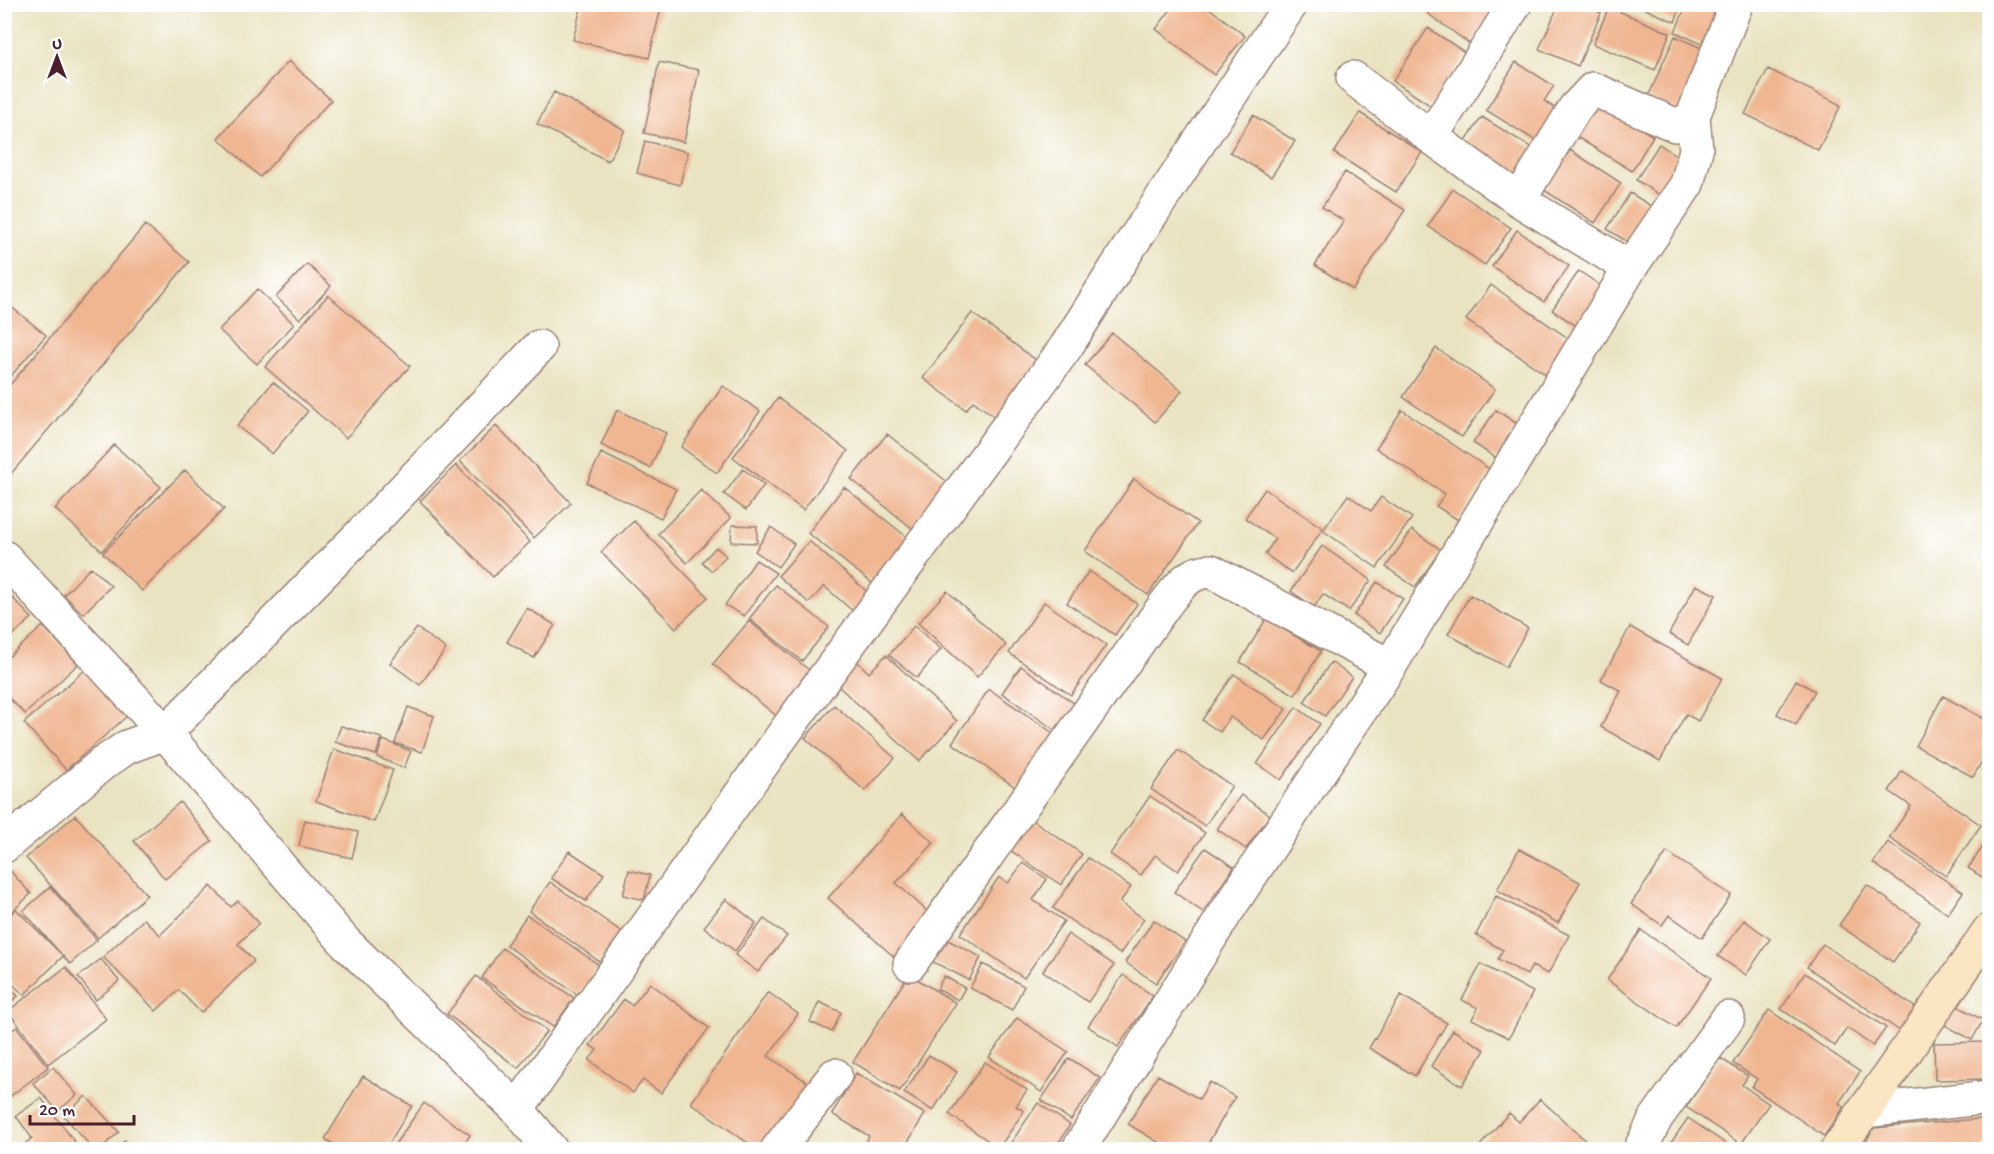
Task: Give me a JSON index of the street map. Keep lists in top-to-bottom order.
{
  "scale_bar": "20 m",
  "north": "top"
}
